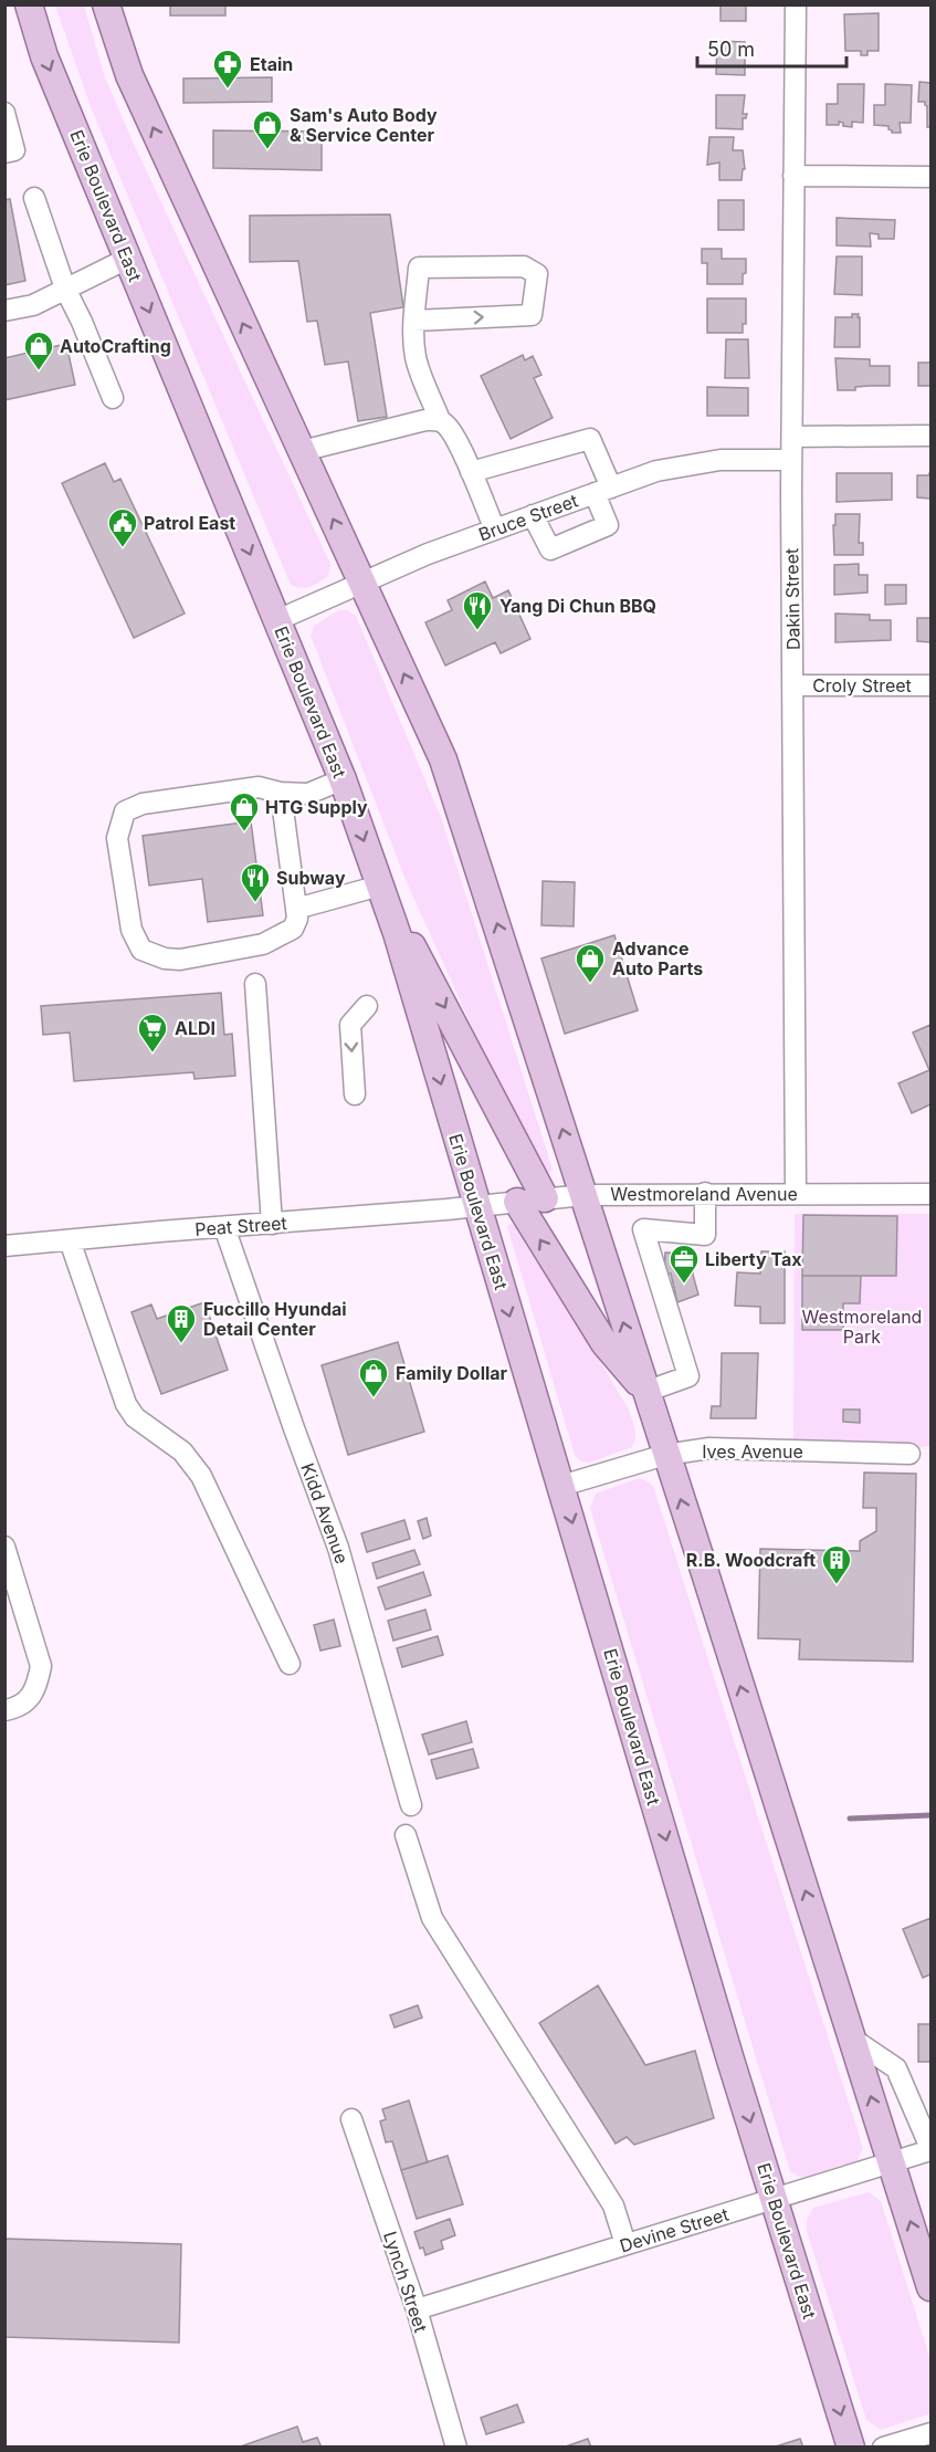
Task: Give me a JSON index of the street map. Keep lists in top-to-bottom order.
{
  "streets": {
    "main road": ["Erie Boulevard East"],
    "street": [
      "Bruce Street",
      "Dakin Street",
      "Croly Street",
      "Westmoreland Avenue",
      "Peat Street",
      "Ives Avenue",
      "Kidd Avenue",
      "Devine Street",
      "Lynch Street"
    ]
  },
  "crossings": [
    ["Erie Boulevard East", "Bruce Street"],
    ["Erie Boulevard East", "Westmoreland Avenue"],
    ["Erie Boulevard East", "Peat Street"],
    ["Erie Boulevard East", "Ives Avenue"],
    ["Erie Boulevard East", "Devine Street"],
    ["Bruce Street", "Dakin Street"],
    ["Dakin Street", "Croly Street"],
    ["Dakin Street", "Westmoreland Avenue"],
    ["Westmoreland Avenue", "Peat Street"],
    ["Peat Street", "Kidd Avenue"],
    ["Devine Street", "Lynch Street"]
  ],
  "parks": ["Westmoreland Park"],
  "places": {
    "pharmacy": ["Etain"],
    "shop": [
      "Sam's Auto Body & Service Center",
      "AutoCrafting",
      "HTG Supply",
      "Advance Auto Parts",
      "Family Dollar"
    ],
    "public building": ["Patrol East"],
    "restaurant": ["Yang Di Chun BBQ", "Subway"],
    "supermarket": ["ALDI"],
    "office": ["Liberty Tax"],
    "building": ["Fuccillo Hyundai Detail Center", "R.B. Woodcraft"]
  },
  "scale_bar": "50 m"
}
